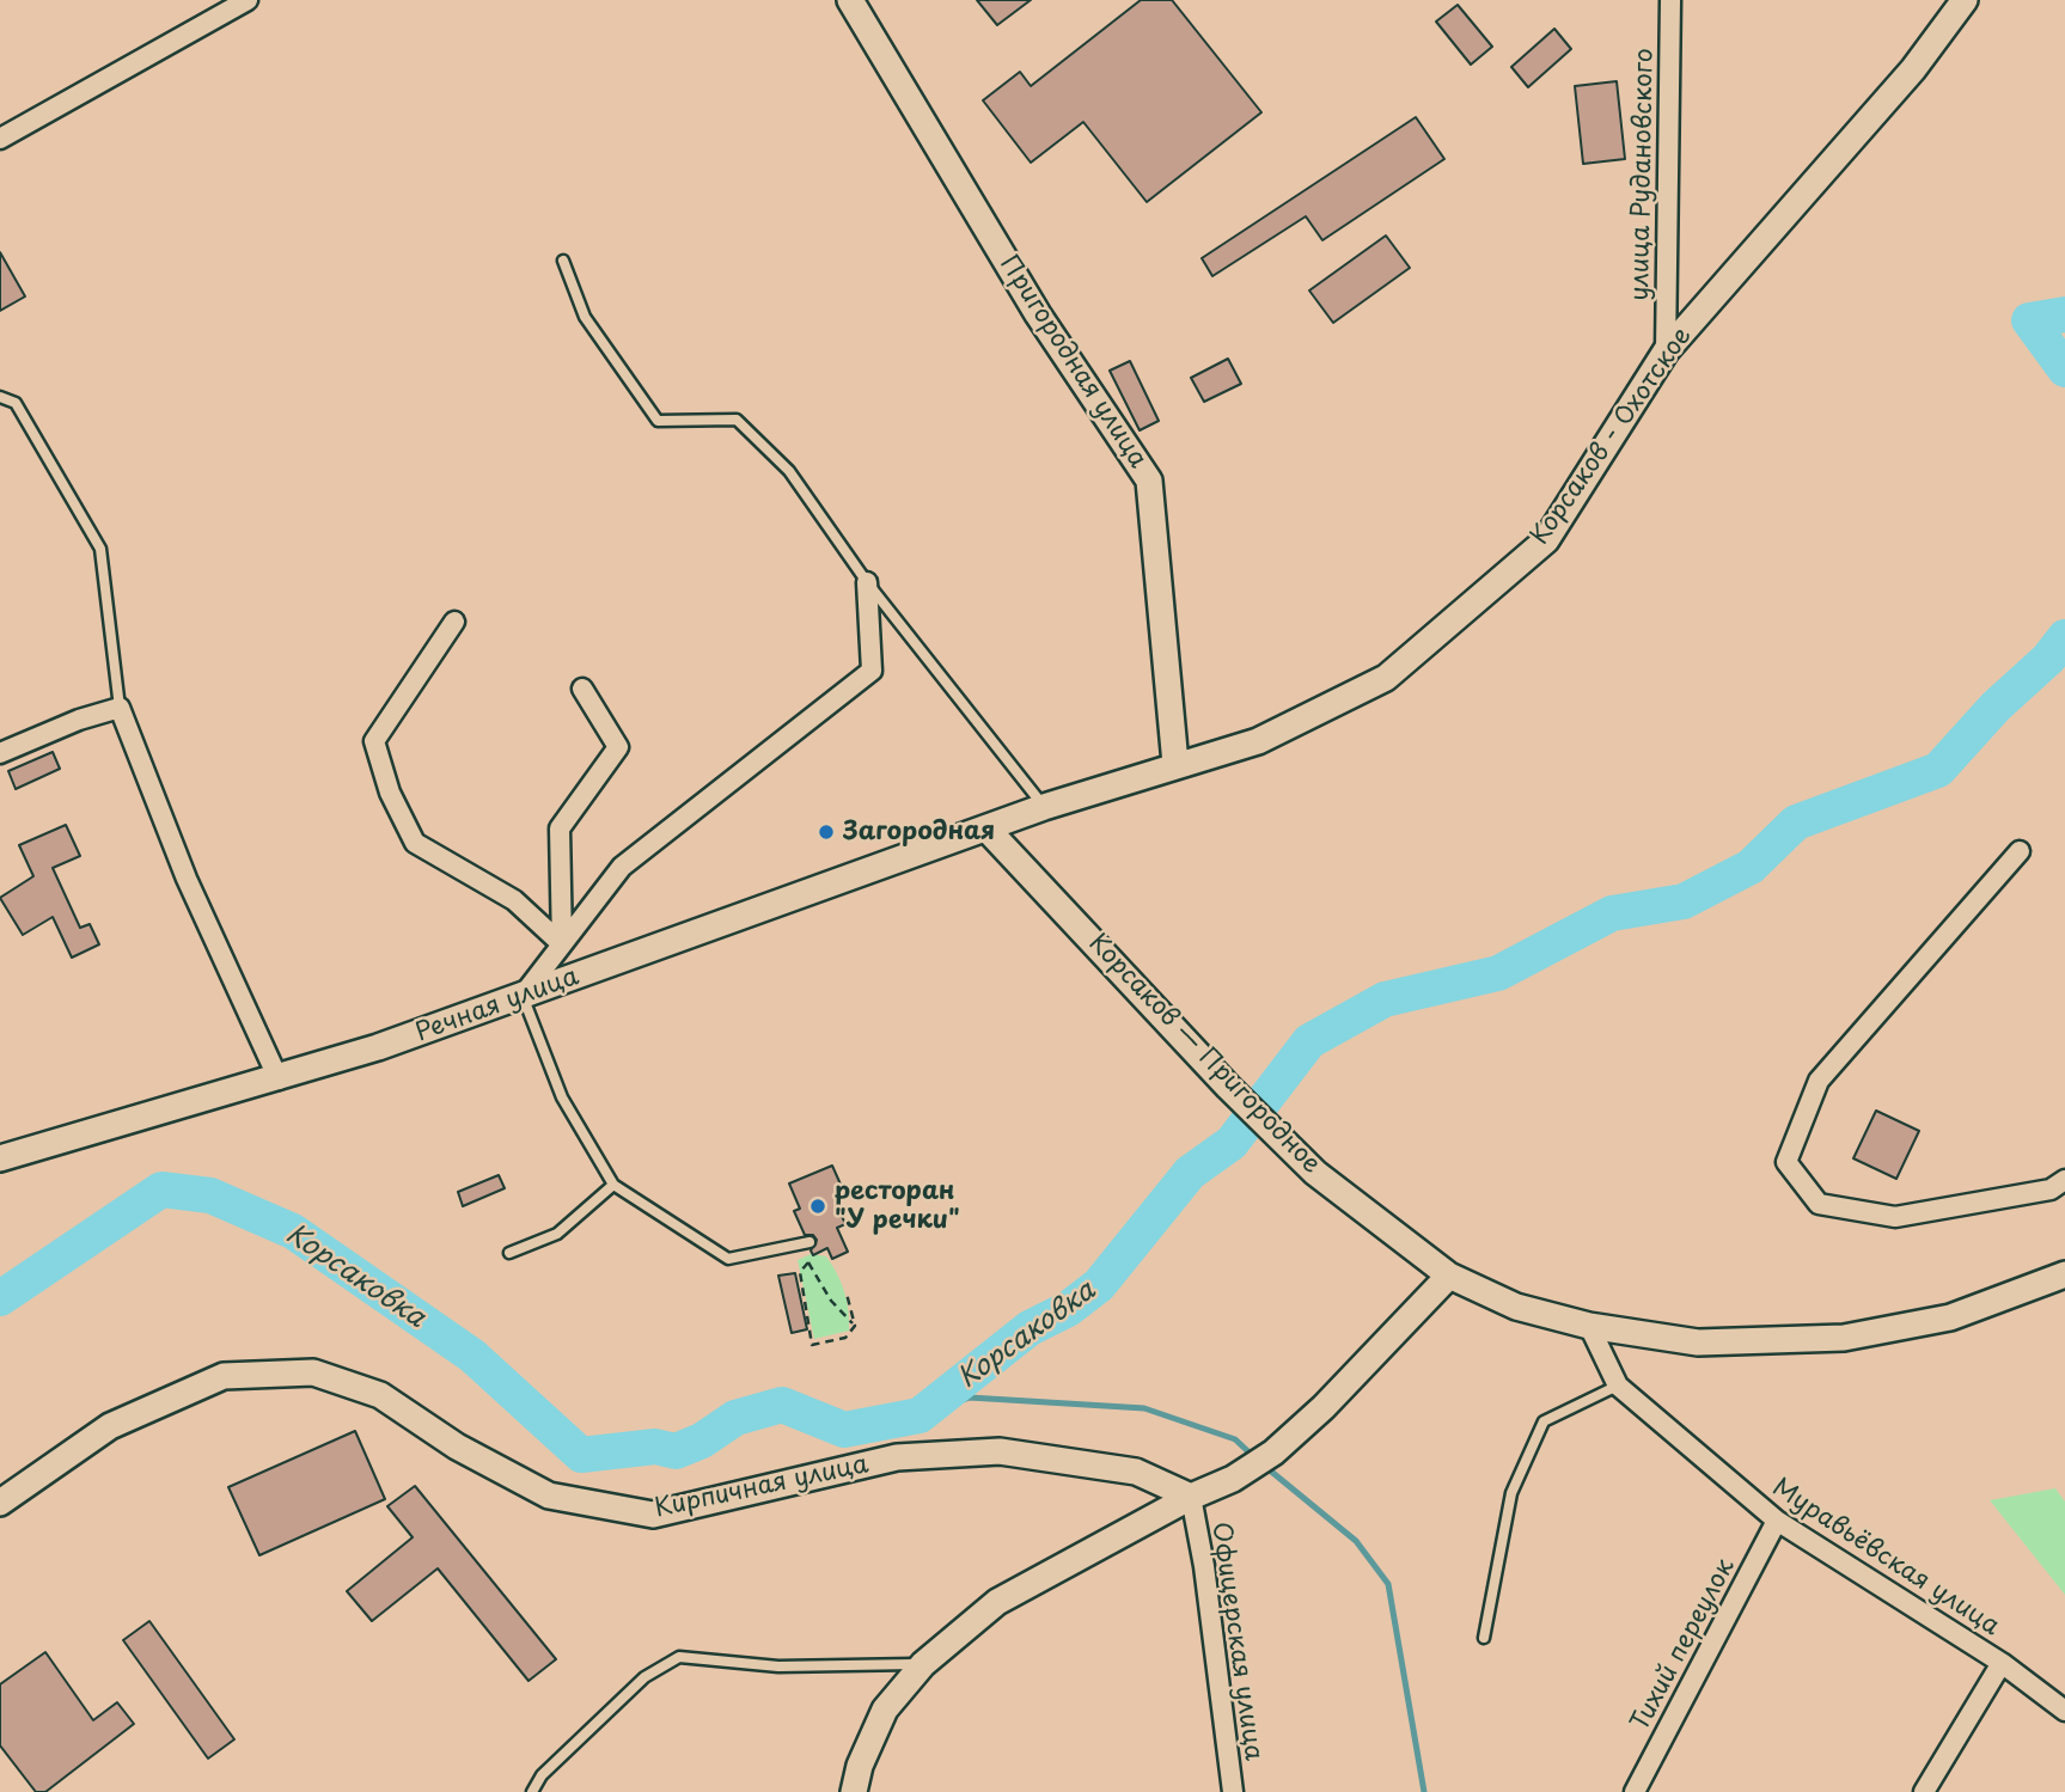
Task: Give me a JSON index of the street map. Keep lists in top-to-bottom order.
{
  "streets": {
    "street": [
      "улица Рудановского",
      "Пригородная улица",
      "Корсаков - Охотское",
      "Речная улица",
      "Корсаков — Пригородное",
      "Кирпичная улица",
      "Муравьёвская улица",
      "Офицерская улица",
      "Тихий переулок"
    ]
  },
  "crossings": [
    ["улица Рудановского", "Корсаков - Охотское"],
    ["Пригородная улица", "Корсаков - Охотское"],
    ["Корсаков - Охотское", "Речная улица"],
    ["Корсаков - Охотское", "Корсаков — Пригородное"],
    ["Речная улица", "Корсаков — Пригородное"],
    ["Корсаков — Пригородное", "Муравьёвская улица"],
    ["Кирпичная улица", "Офицерская улица"],
    ["Муравьёвская улица", "Тихий переулок"]
  ],
  "water": ["Корсаковка"],
  "places": ["Загородная", "ресторан \"У речки\""]
}
